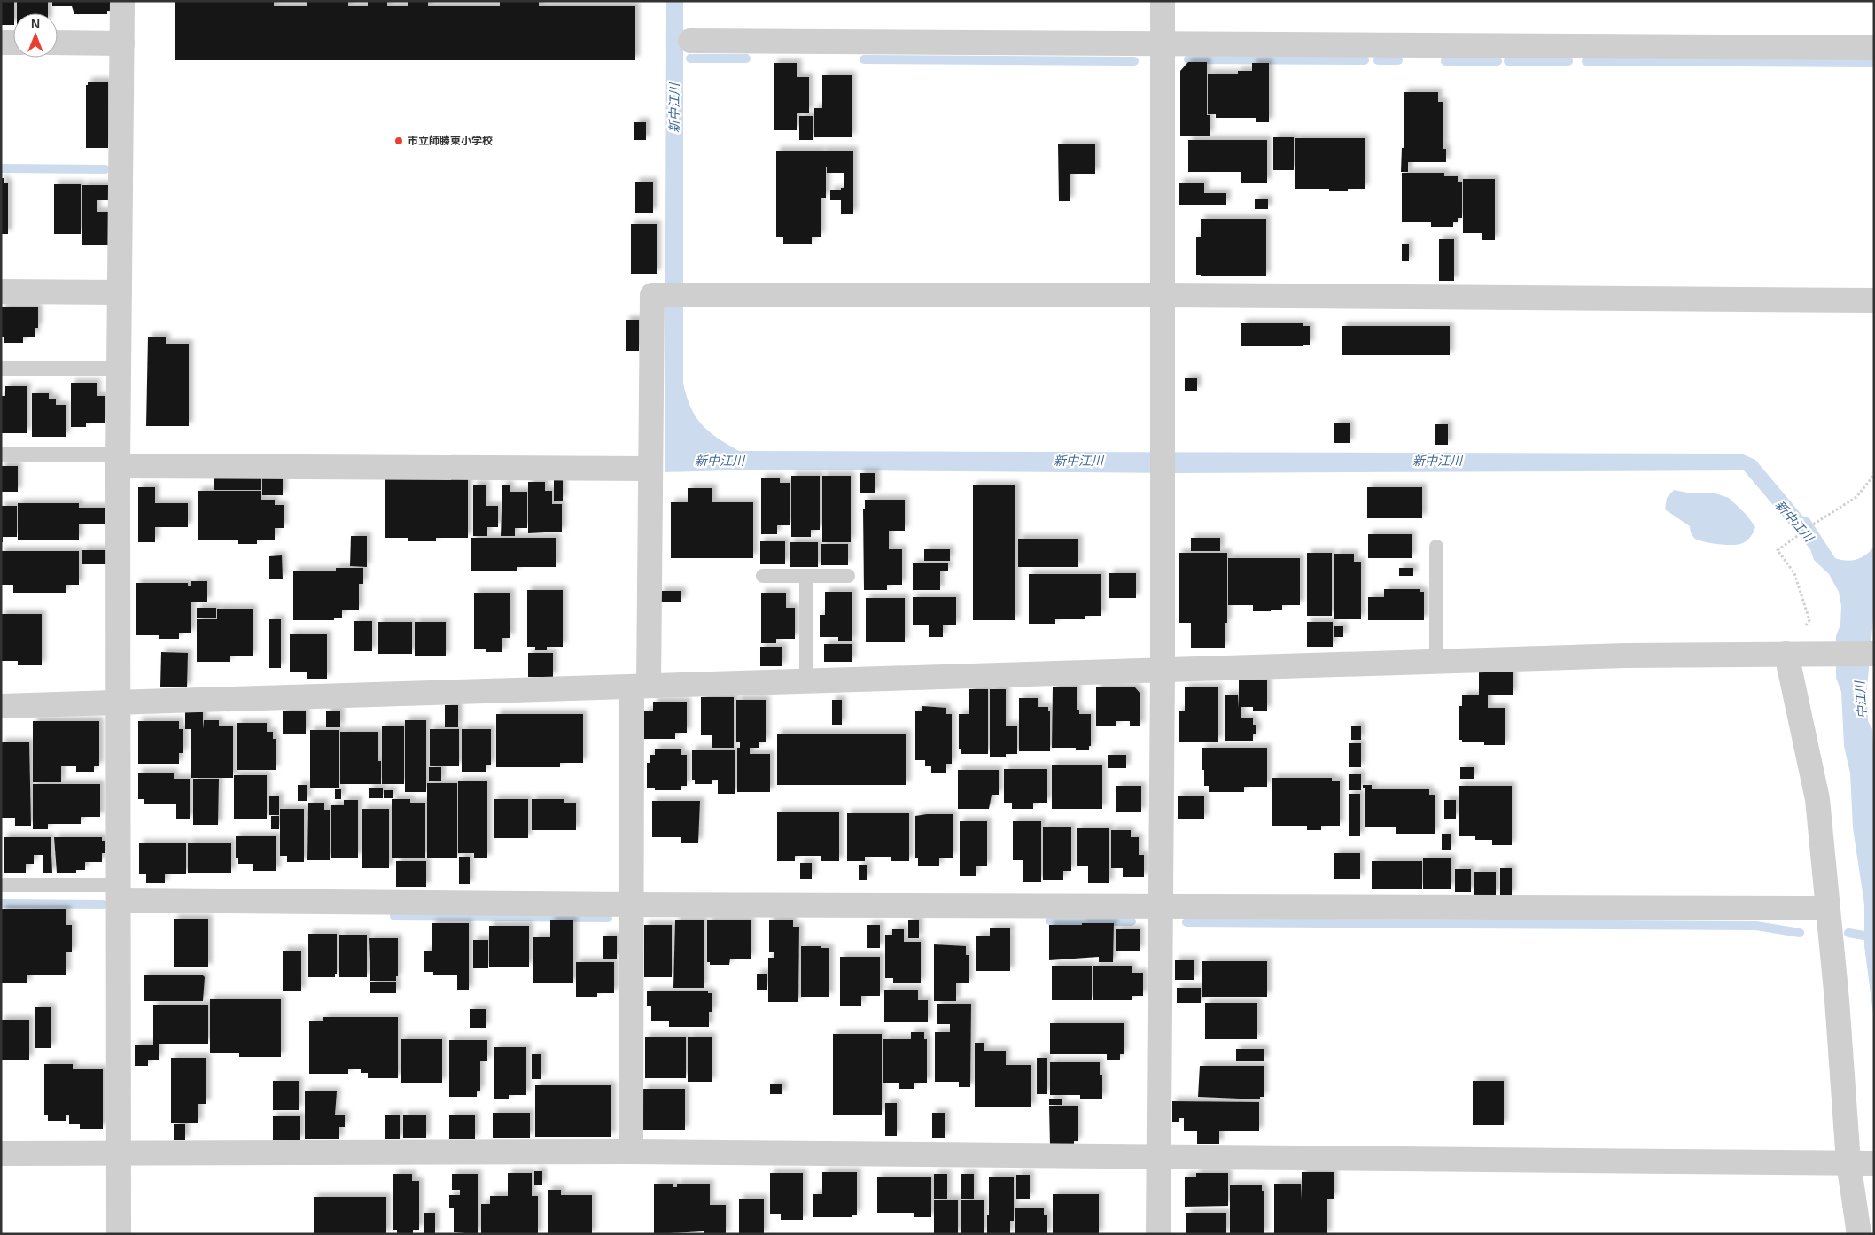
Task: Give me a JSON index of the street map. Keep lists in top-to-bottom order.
{
  "water": ["新中江川", "中江川"],
  "places": ["市立師勝東小学校"],
  "north": "top"
}
